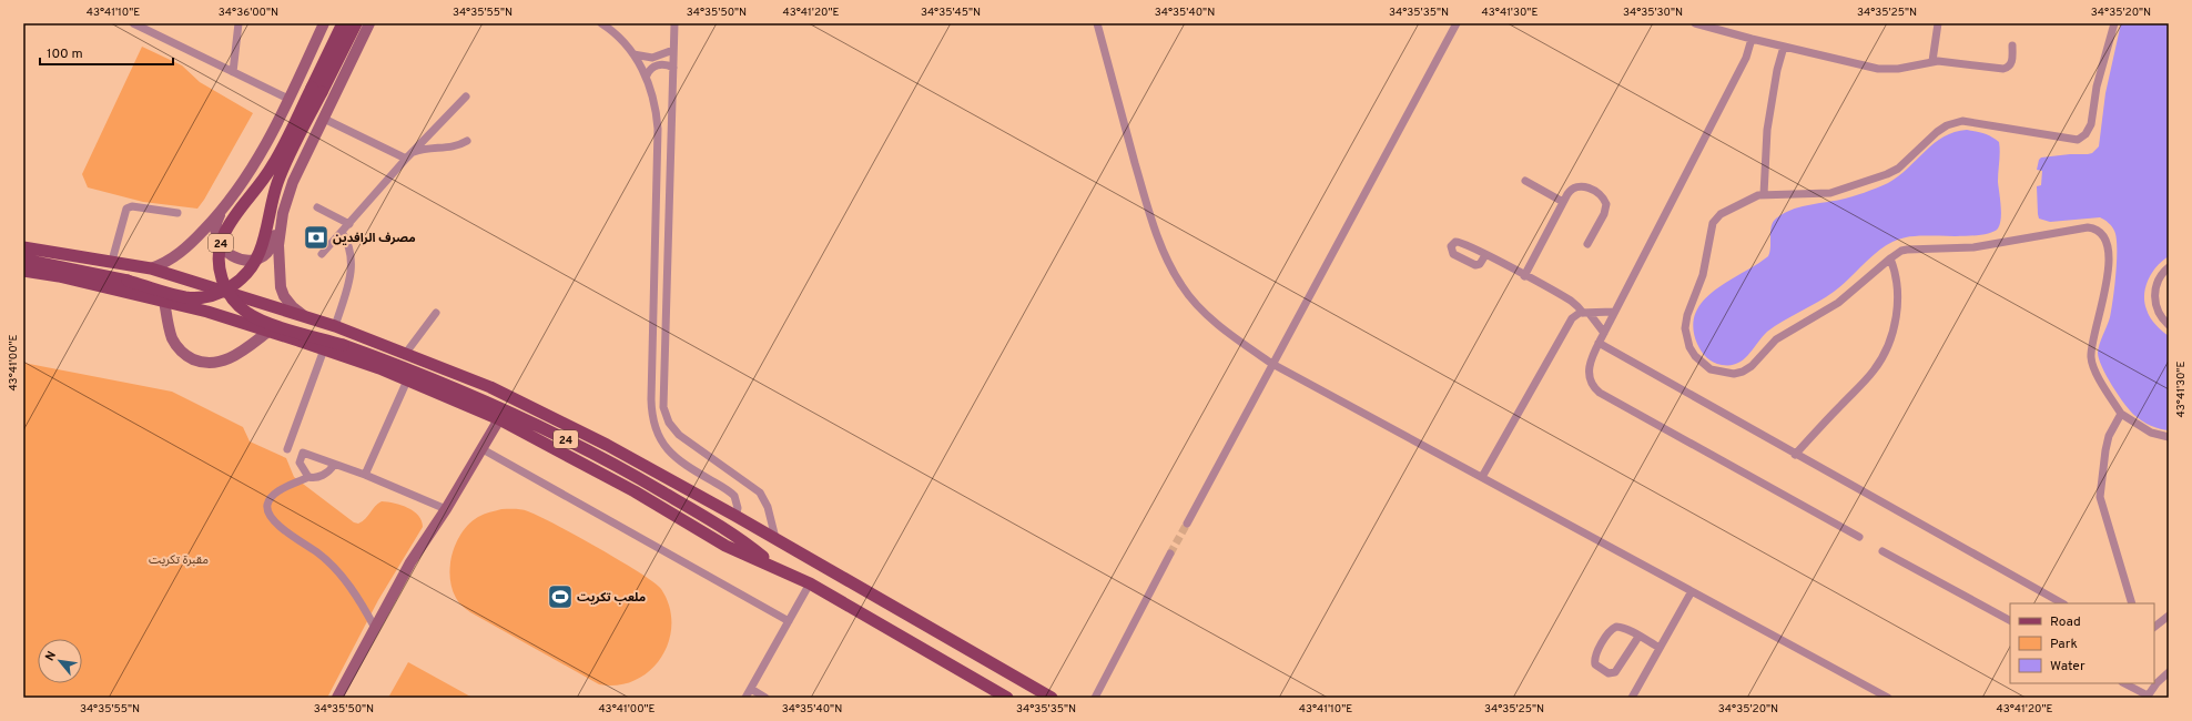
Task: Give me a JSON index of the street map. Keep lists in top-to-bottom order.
{
  "streets": {
    "main road": ["24"]
  },
  "parks": ["مقبرة تكريت"],
  "places": {
    "bank": ["مصرف الرافدين"],
    "sports": ["ملعب تكريت"]
  },
  "legend": ["Road", "Park", "Water"],
  "scale_bar": "100 m",
  "north": "top left",
  "coordinates": [
    "43°41'10\"E",
    "34°36'00\"N",
    "34°35'55\"N",
    "34°35'50\"N",
    "43°41'20\"E",
    "34°35'45\"N",
    "34°35'40\"N",
    "34°35'35\"N",
    "43°41'30\"E",
    "34°35'30\"N",
    "34°35'25\"N",
    "34°35'20\"N",
    "43°41'00\"E"
  ]
}
